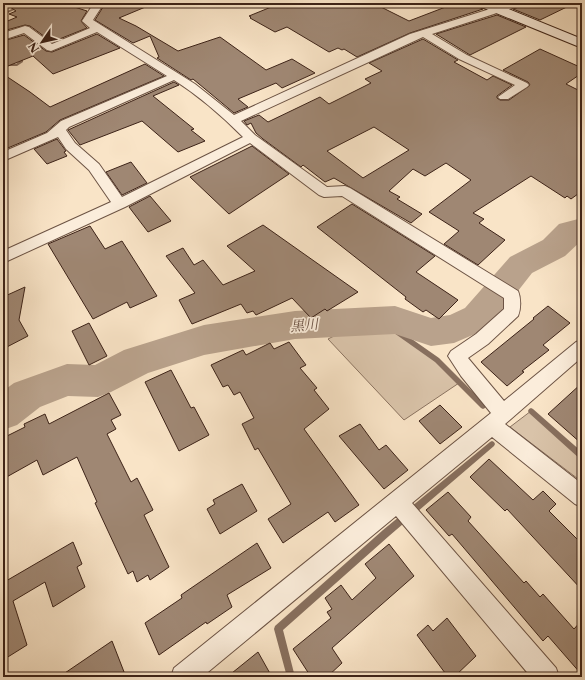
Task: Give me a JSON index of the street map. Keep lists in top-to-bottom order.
{
  "water": ["黒川"],
  "north": "bottom left"
}
